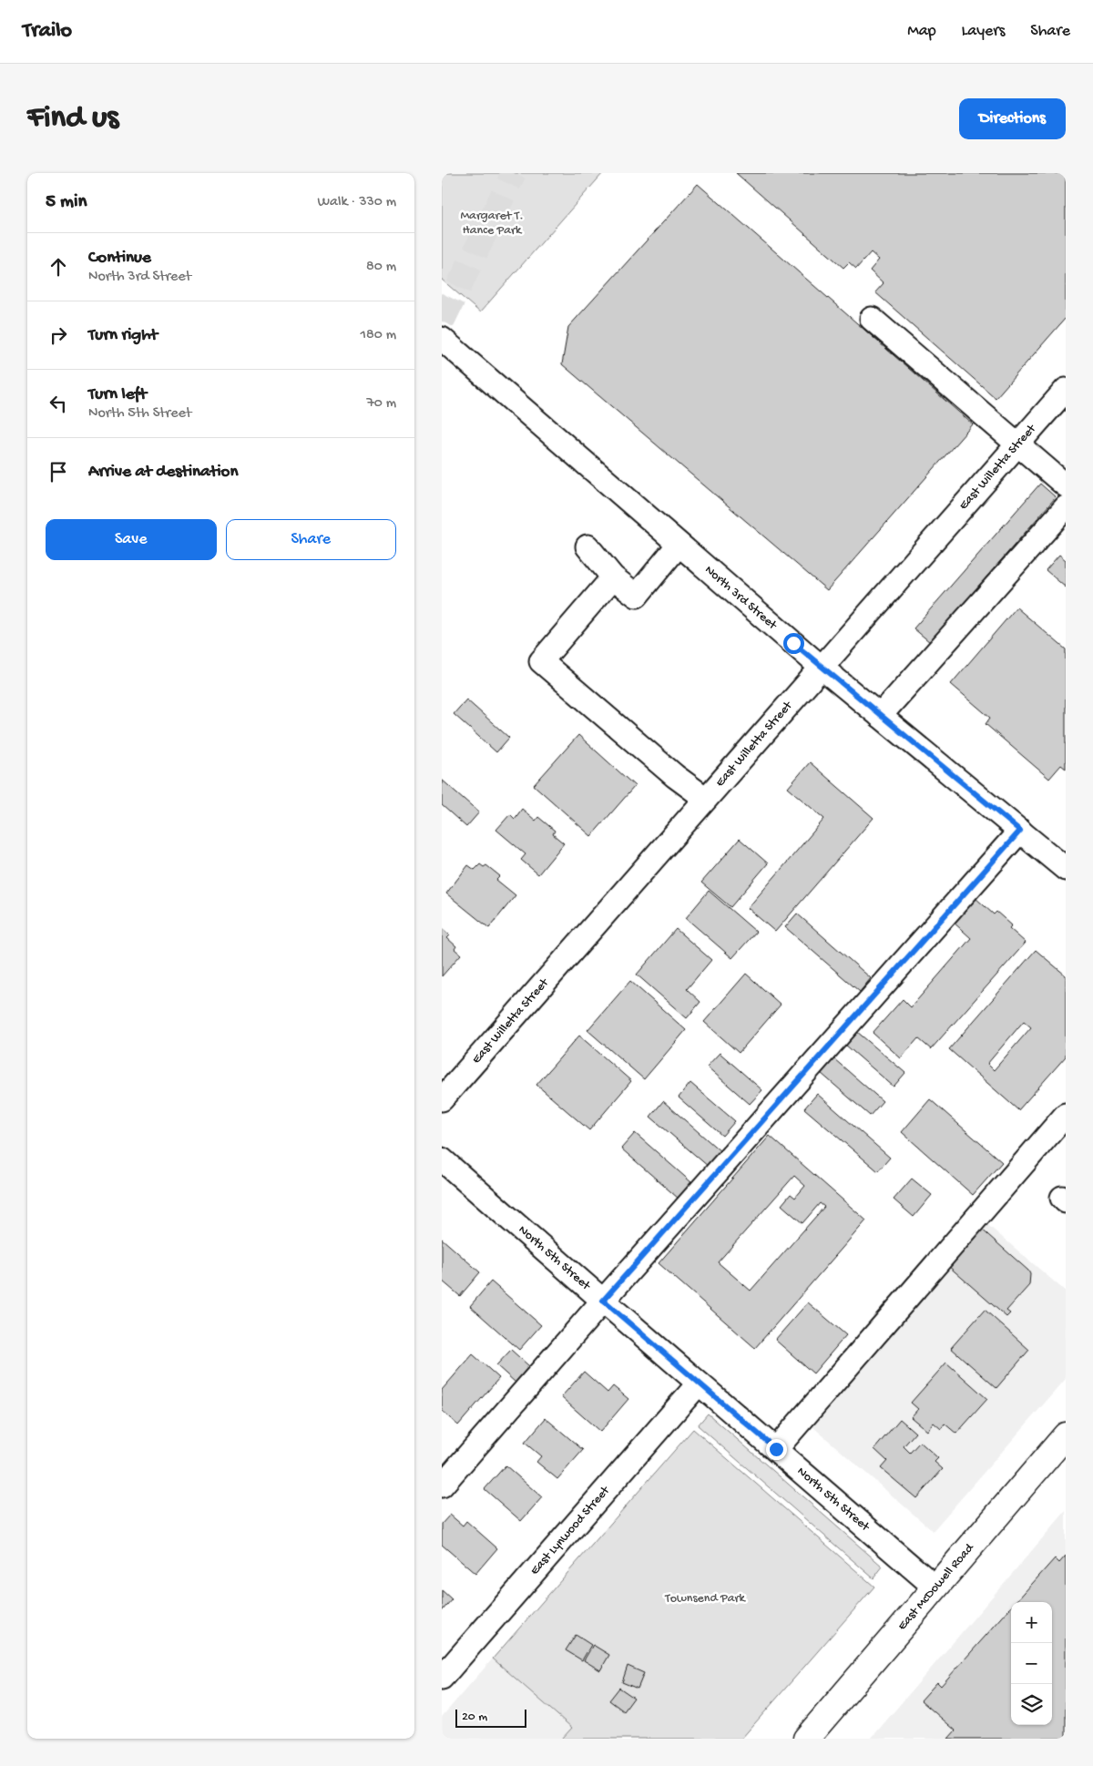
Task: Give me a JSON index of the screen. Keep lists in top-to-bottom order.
{
  "streets": {
    "main road": ["East McDowell Road"],
    "street": [
      "East Willetta Street",
      "North 3rd Street",
      "North 5th Street",
      "East Lynwood Street"
    ]
  },
  "crossings": [
    ["East Willetta Street", "North 3rd Street"],
    ["North 5th Street", "East Lynwood Street"],
    ["North 5th Street", "East McDowell Road"]
  ],
  "parks": ["Margaret T. Hance Park", "Townsend Park"],
  "scale_bar": "20 m",
  "page": {
    "header": "Trailo",
    "nav": ["Map", "Layers", "Share"],
    "buttons": [
      "Directions",
      ["Save", "Share"]
    ],
    "title": "Find us",
    "heading": ["5 min", "Walk · 330 m"],
    "list": [
      ["Continue", "North 3rd Street", "80 m"],
      ["Turn right", "180 m"],
      ["Turn left", "North 5th Street", "70 m"],
      "Arrive at destination"
    ],
    "map_buttons": ["+", "−"],
    "scale": "20 m"
  }
}
